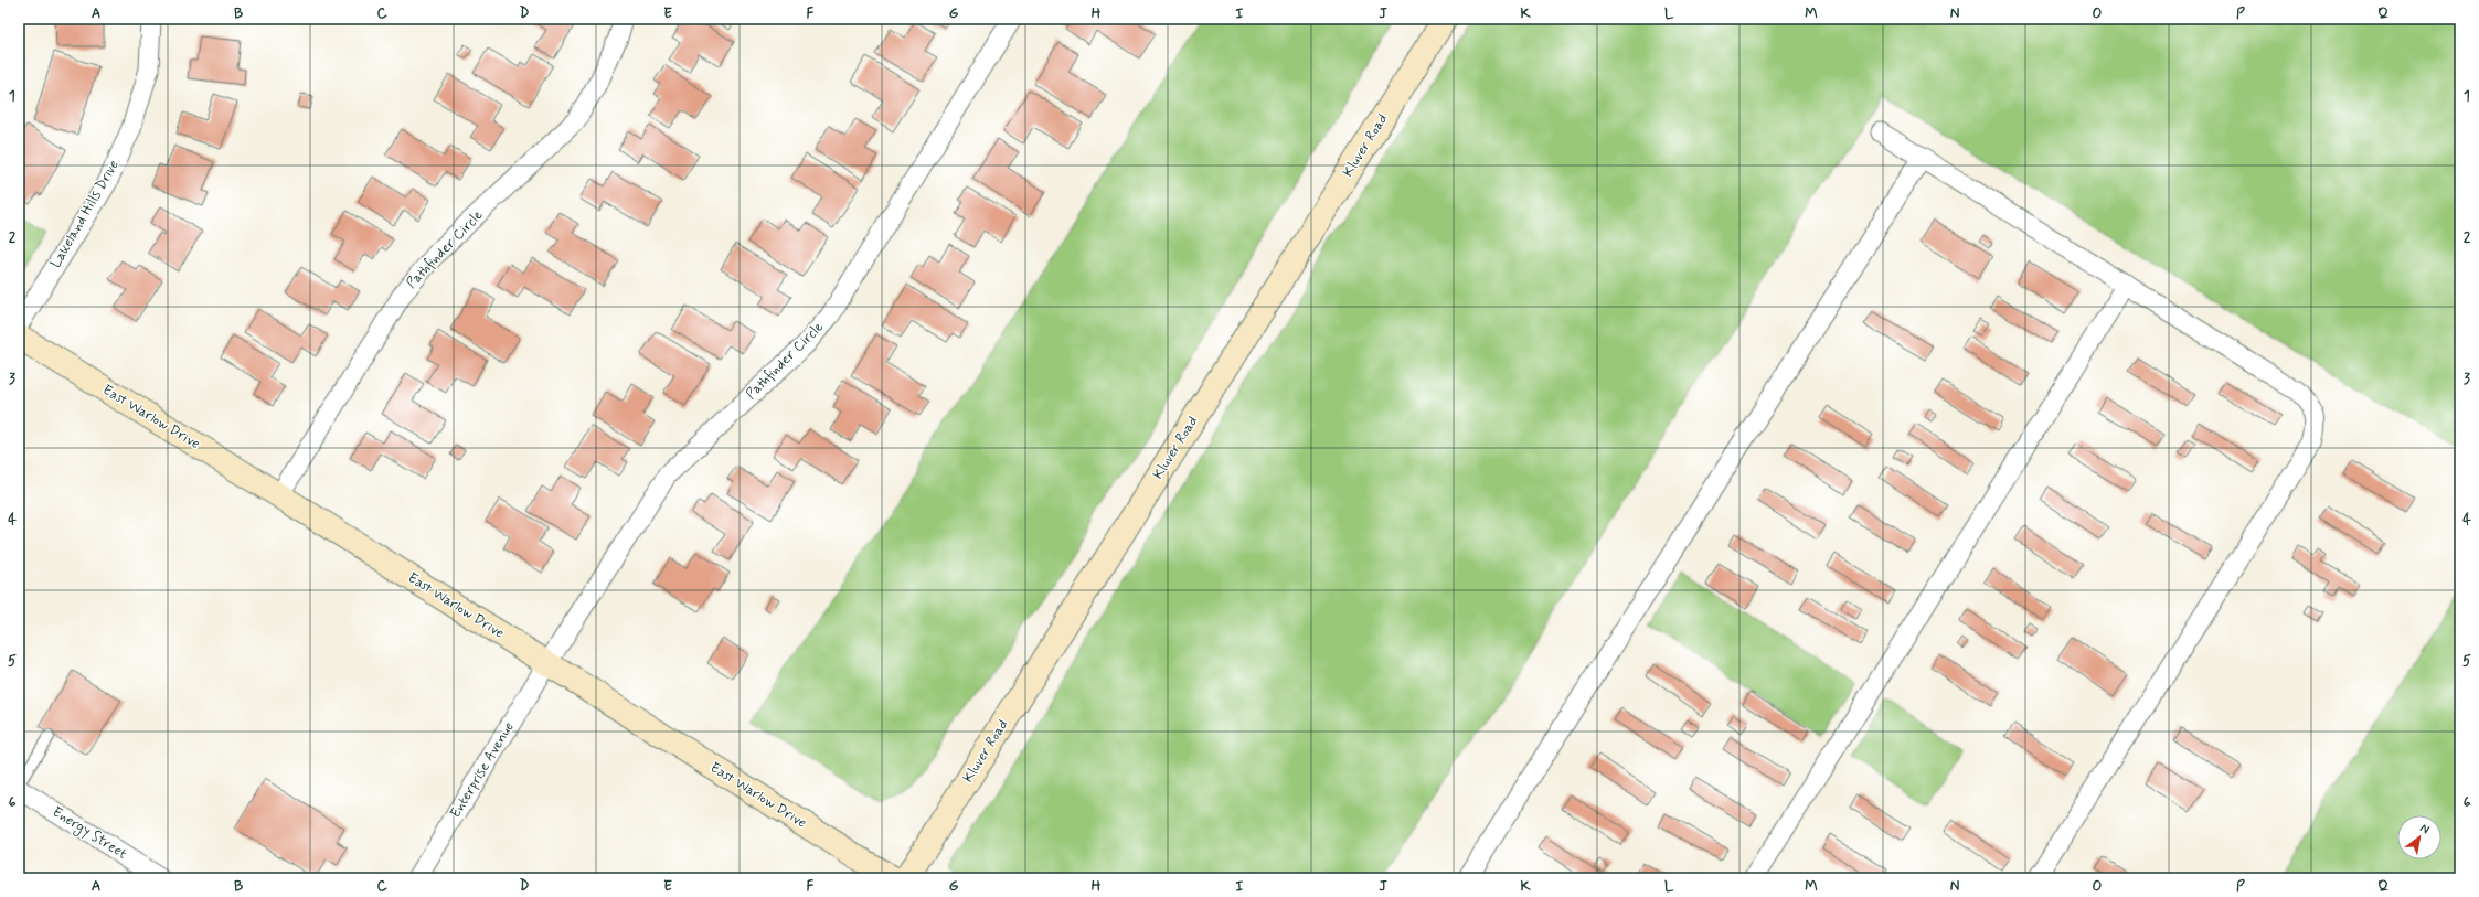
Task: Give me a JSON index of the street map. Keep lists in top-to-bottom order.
{
  "streets": {
    "street": [
      "Kluver Road",
      "Lakeland Hills Drive",
      "Pathfinder Circle",
      "East Warlow Drive",
      "Enterprise Avenue",
      "Energy Street"
    ]
  },
  "crossings": [
    ["Pathfinder Circle", "East Warlow Drive"],
    ["Pathfinder Circle", "Enterprise Avenue"],
    ["East Warlow Drive", "Enterprise Avenue"]
  ],
  "north": "top right",
  "grid": {
    "columns": [
      "A",
      "B",
      "C",
      "D",
      "E",
      "F",
      "G",
      "H",
      "I",
      "J",
      "K",
      "L",
      "M",
      "N",
      "O",
      "P",
      "Q"
    ],
    "rows": [
      "1",
      "2",
      "3",
      "4",
      "5",
      "6"
    ]
  }
}
